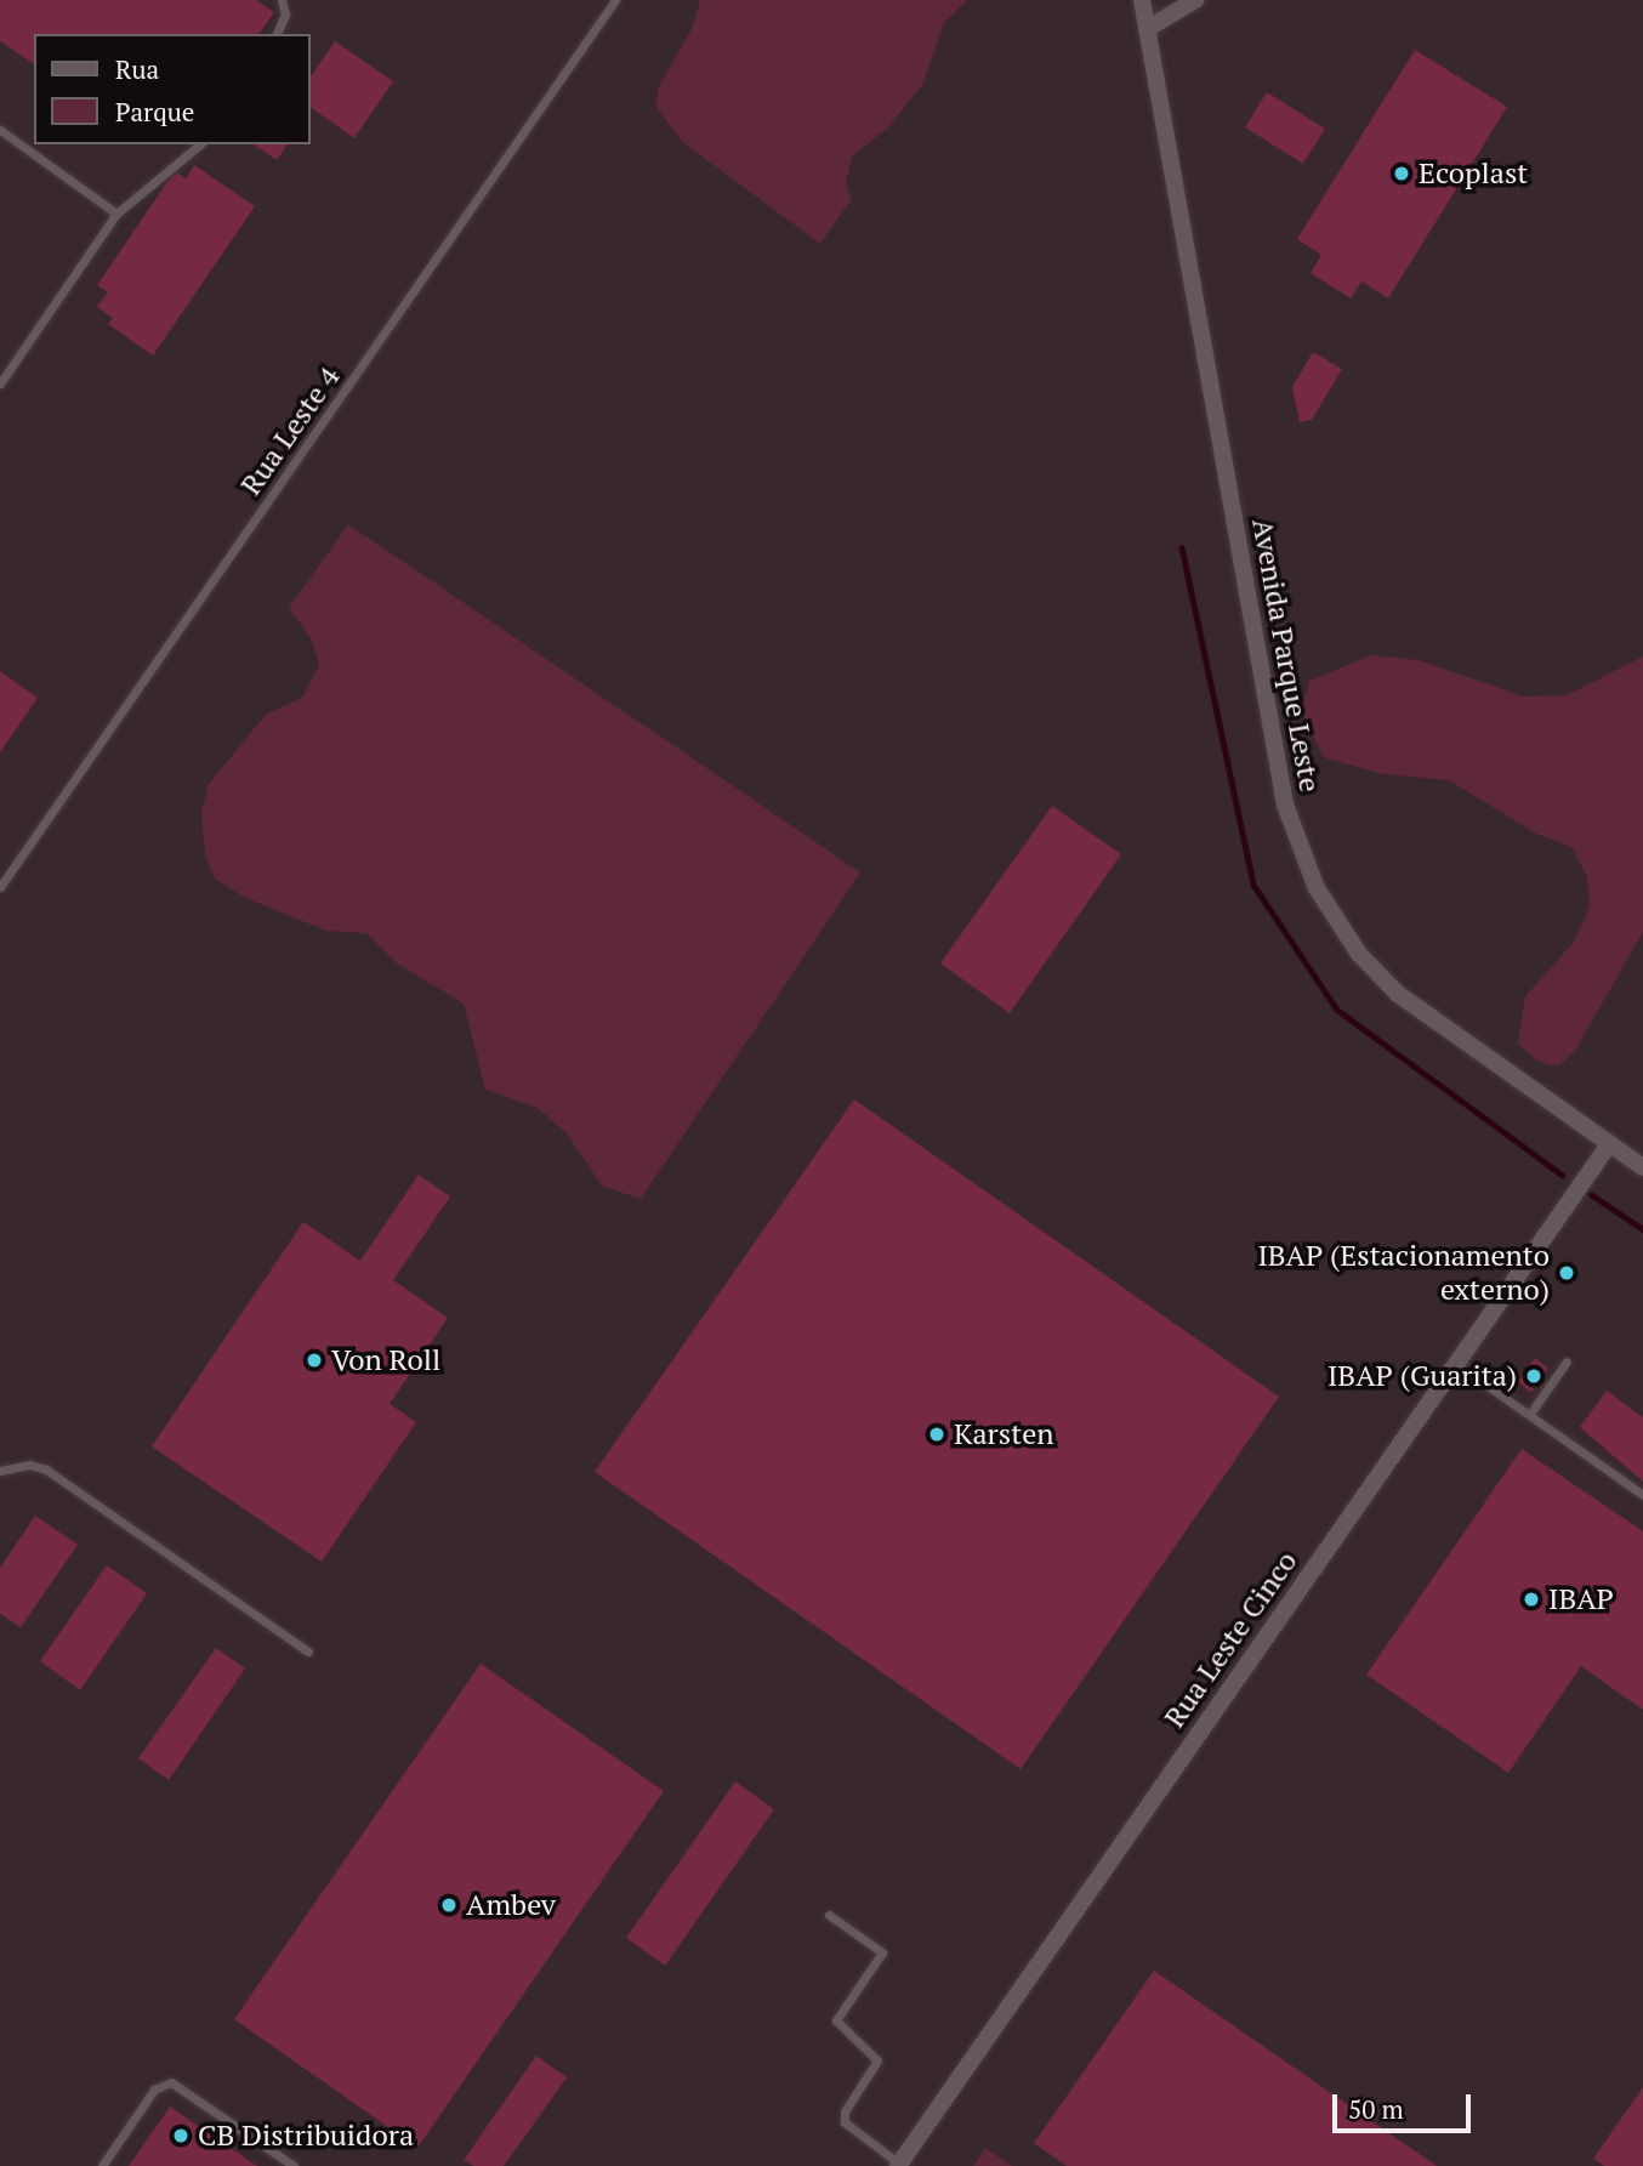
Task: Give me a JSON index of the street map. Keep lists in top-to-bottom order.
{
  "streets": {
    "street": ["Avenida Parque Leste", "Rua Leste Cinco"],
    "lane": ["Rua Leste 4"]
  },
  "crossings": [
    ["Avenida Parque Leste", "Rua Leste Cinco"]
  ],
  "places": [
    "Ecoplast",
    "IBAP (Estacionamento externo)",
    "Von Roll",
    "IBAP (Guarita)",
    "Karsten",
    "IBAP",
    "Ambev",
    "CB Distribuidora"
  ],
  "legend": ["Rua", "Parque"],
  "scale_bar": "50 m"
}
